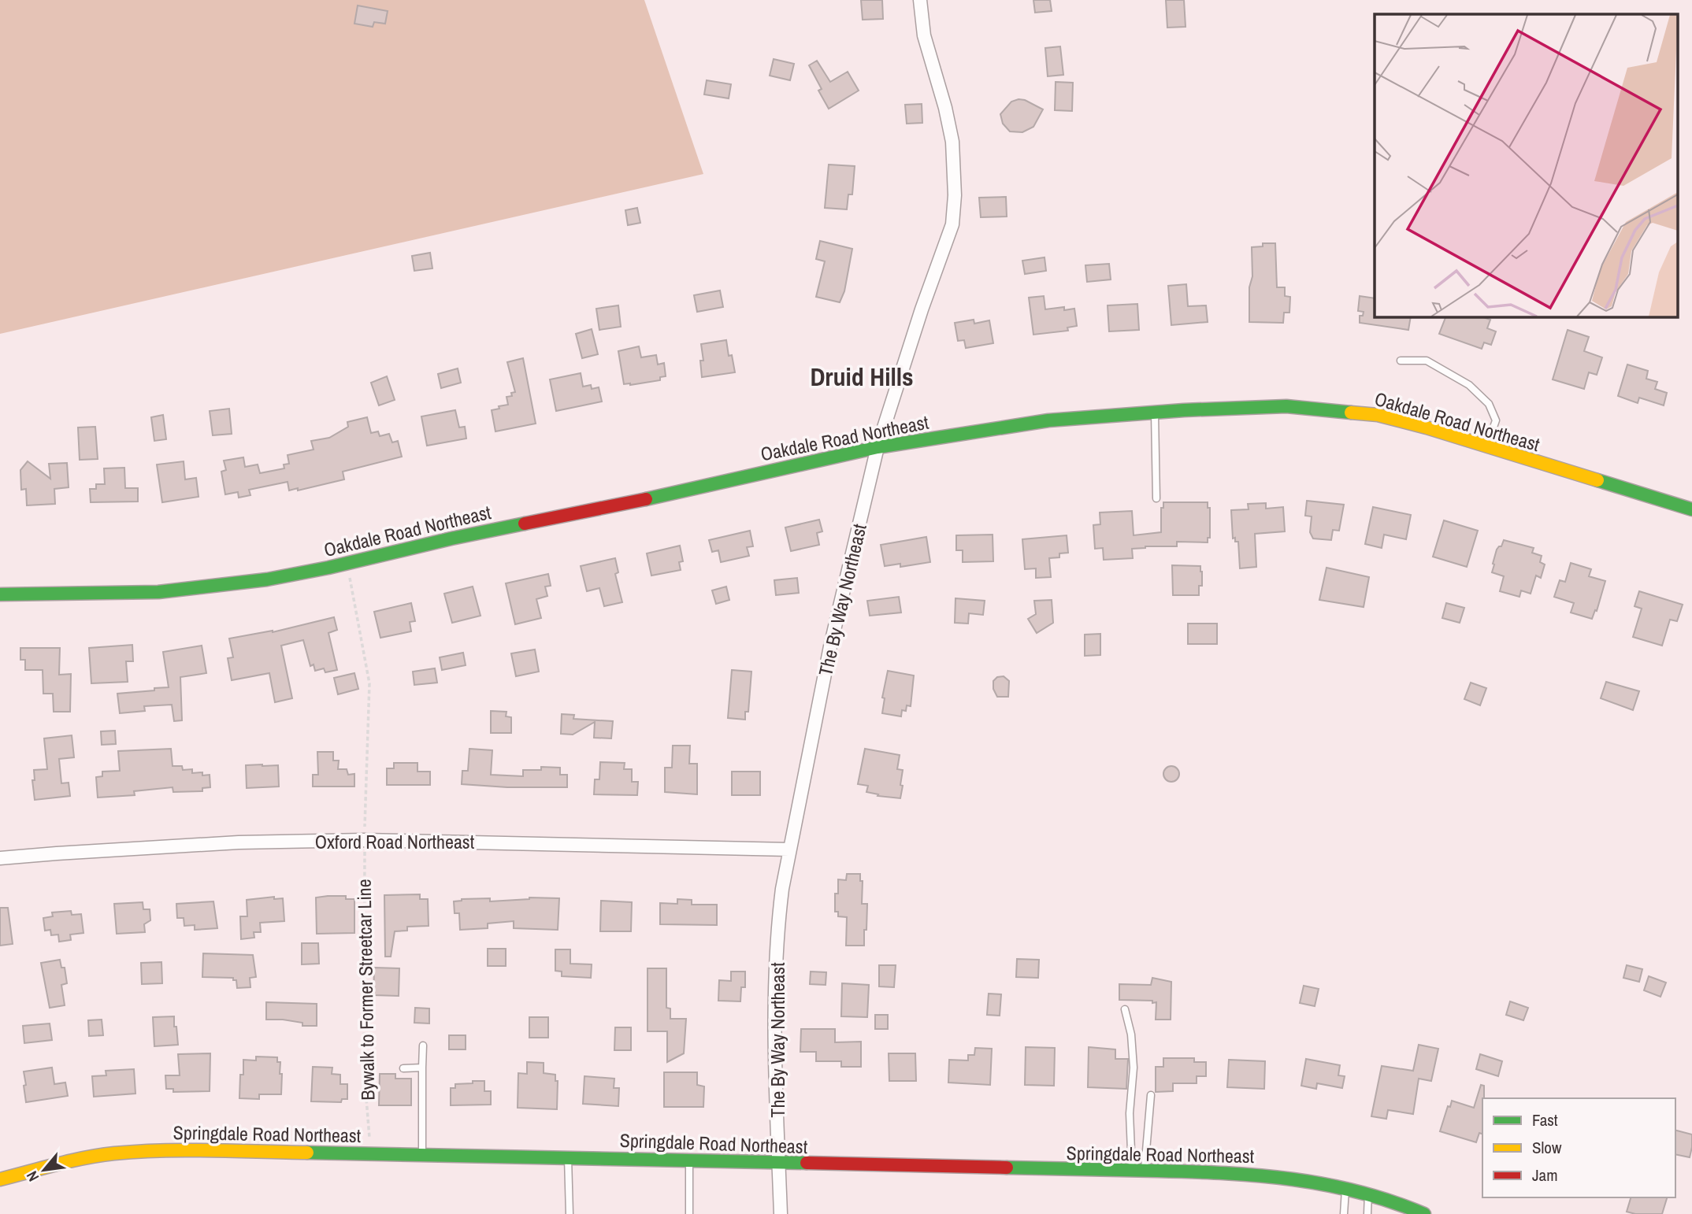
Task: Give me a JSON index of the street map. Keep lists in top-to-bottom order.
{
  "streets": {
    "street": [
      "Oakdale Road Northeast",
      "The By Way Northeast",
      "Oxford Road Northeast",
      "Springdale Road Northeast"
    ],
    "path": ["Bywalk to Former Streetcar Line"]
  },
  "crossings": [
    ["Oakdale Road Northeast", "The By Way Northeast"],
    ["Oakdale Road Northeast", "Bywalk to Former Streetcar Line"],
    ["The By Way Northeast", "Oxford Road Northeast"],
    ["The By Way Northeast", "Springdale Road Northeast"],
    ["Oxford Road Northeast", "Bywalk to Former Streetcar Line"],
    ["Bywalk to Former Streetcar Line", "Springdale Road Northeast"]
  ],
  "districts": ["Druid Hills"],
  "legend": ["Fast", "Slow", "Jam"],
  "north": "bottom left"
}
